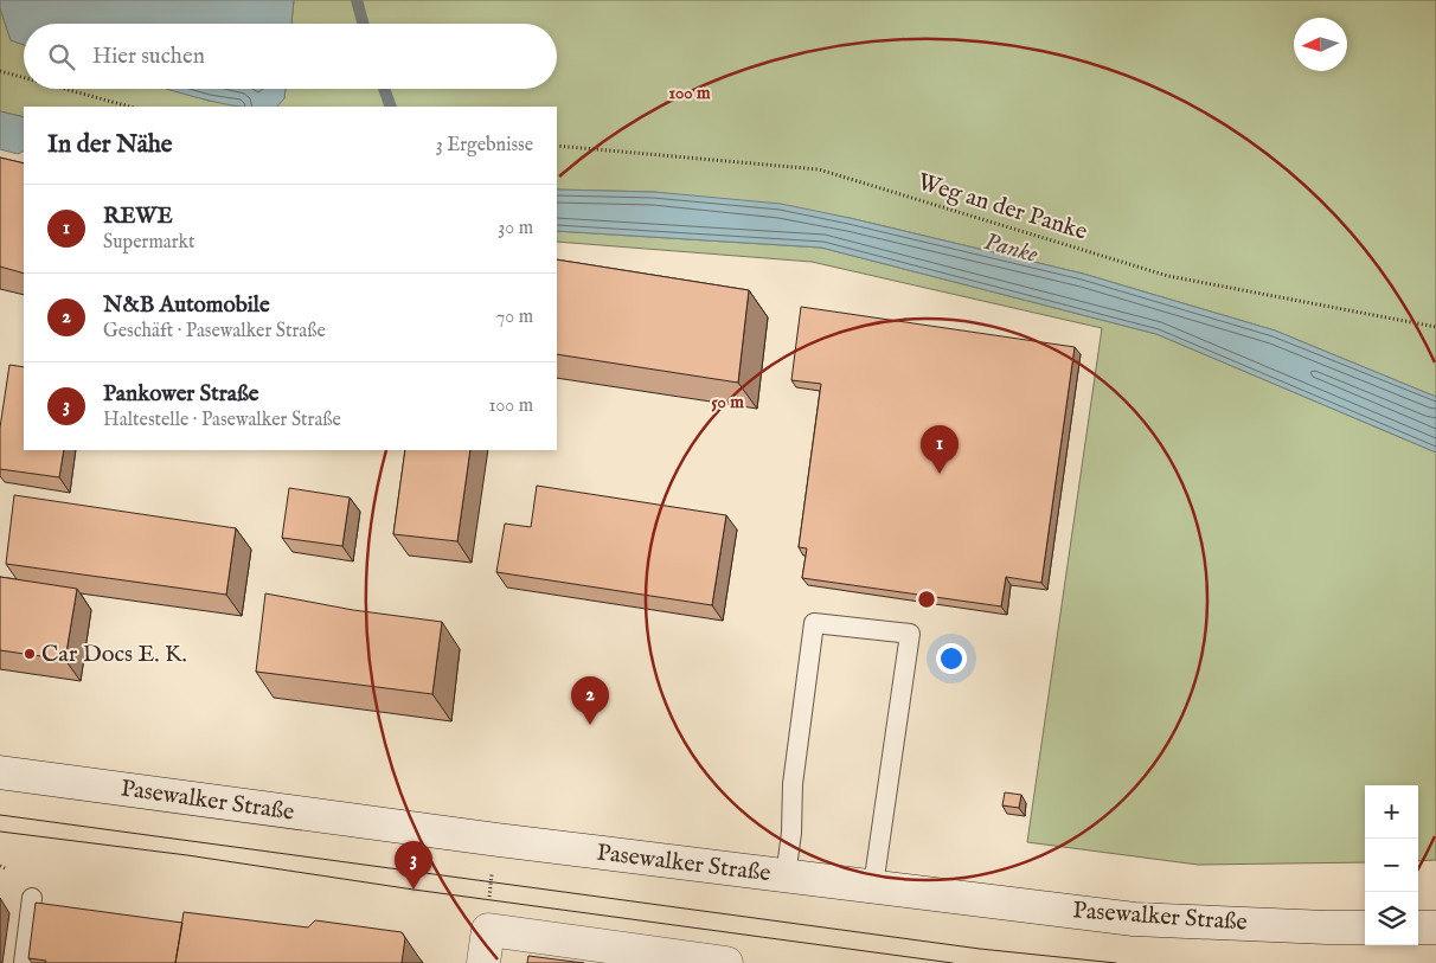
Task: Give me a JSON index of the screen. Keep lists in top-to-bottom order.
{
  "streets": {
    "main road": ["Pasewalker Straße"],
    "path": ["Weg an der Panke"]
  },
  "water": ["Panke"],
  "places": ["Car Docs E. K."],
  "north": "left",
  "page": {
    "search": "Hier suchen",
    "heading": ["In der Nähe", "3 Ergebnisse"],
    "list": [
      {
        "mark": "1",
        "name": "REWE",
        "note": "Supermarkt",
        "value": "30 m"
      },
      {
        "mark": "2",
        "name": "N&B Automobile",
        "note": "Geschäft · Pasewalker Straße",
        "value": "70 m"
      },
      {
        "mark": "3",
        "name": "Pankower Straße",
        "note": "Haltestelle · Pasewalker Straße",
        "value": "100 m"
      }
    ],
    "pins": ["1", "2", "3"],
    "map_buttons": ["+", "−"]
  },
  "rings": ["100 m", "50 m"]
}
